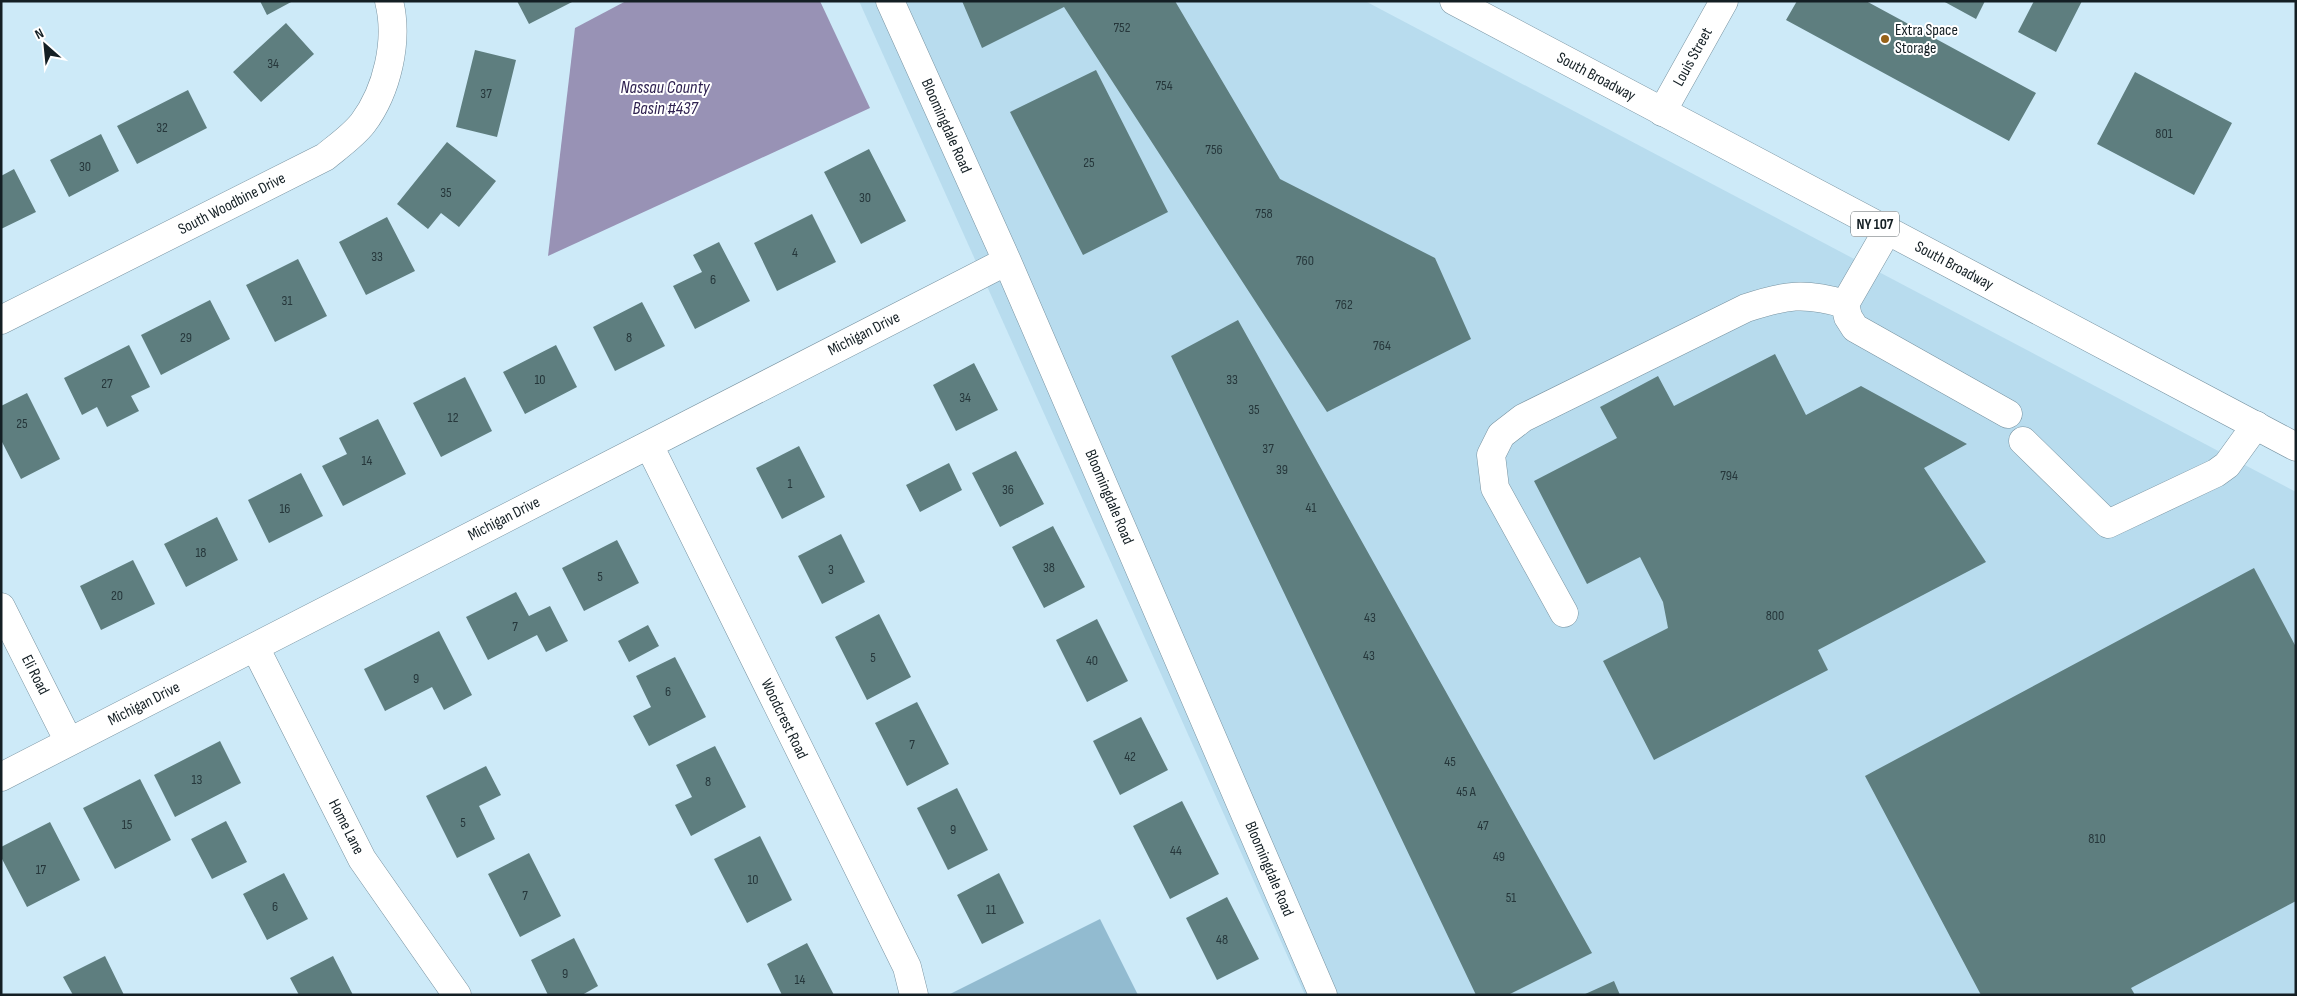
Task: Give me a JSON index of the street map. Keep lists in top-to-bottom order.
{
  "streets": {
    "street": [
      "Louis Street",
      "South Broadway",
      "Bloomingdale Road",
      "South Woodbine Drive",
      "NY 107",
      "Michigan Drive",
      "Eli Road",
      "Woodcrest Road",
      "Home Lane"
    ]
  },
  "crossings": [
    ["Louis Street", "South Broadway"],
    ["Bloomingdale Road", "Michigan Drive"],
    ["Michigan Drive", "Eli Road"],
    ["Michigan Drive", "Woodcrest Road"],
    ["Michigan Drive", "Home Lane"]
  ],
  "water": ["Nassau County Basin #437"],
  "places": ["Extra Space Storage"],
  "house_numbers": [
    "752",
    "34",
    "754",
    "37",
    "32",
    "801",
    "756",
    "25",
    "30",
    "35",
    "30",
    "758",
    "4",
    "33",
    "760",
    "6",
    "31",
    "762",
    "29",
    "8",
    "764",
    "10",
    "33",
    "27",
    "34",
    "35",
    "12",
    "25",
    "37",
    "14",
    "39",
    "794",
    "1",
    "36",
    "41",
    "16",
    "18",
    "38",
    "3",
    "5",
    "20",
    "800",
    "43",
    "7",
    "43",
    "5",
    "40",
    "9",
    "6",
    "7",
    "42",
    "45",
    "13",
    "8",
    "45 A",
    "5",
    "15",
    "47",
    "9",
    "810",
    "44",
    "49",
    "17",
    "10",
    "7",
    "51",
    "6",
    "11",
    "48",
    "9",
    "14"
  ],
  "north": "top left"
}
